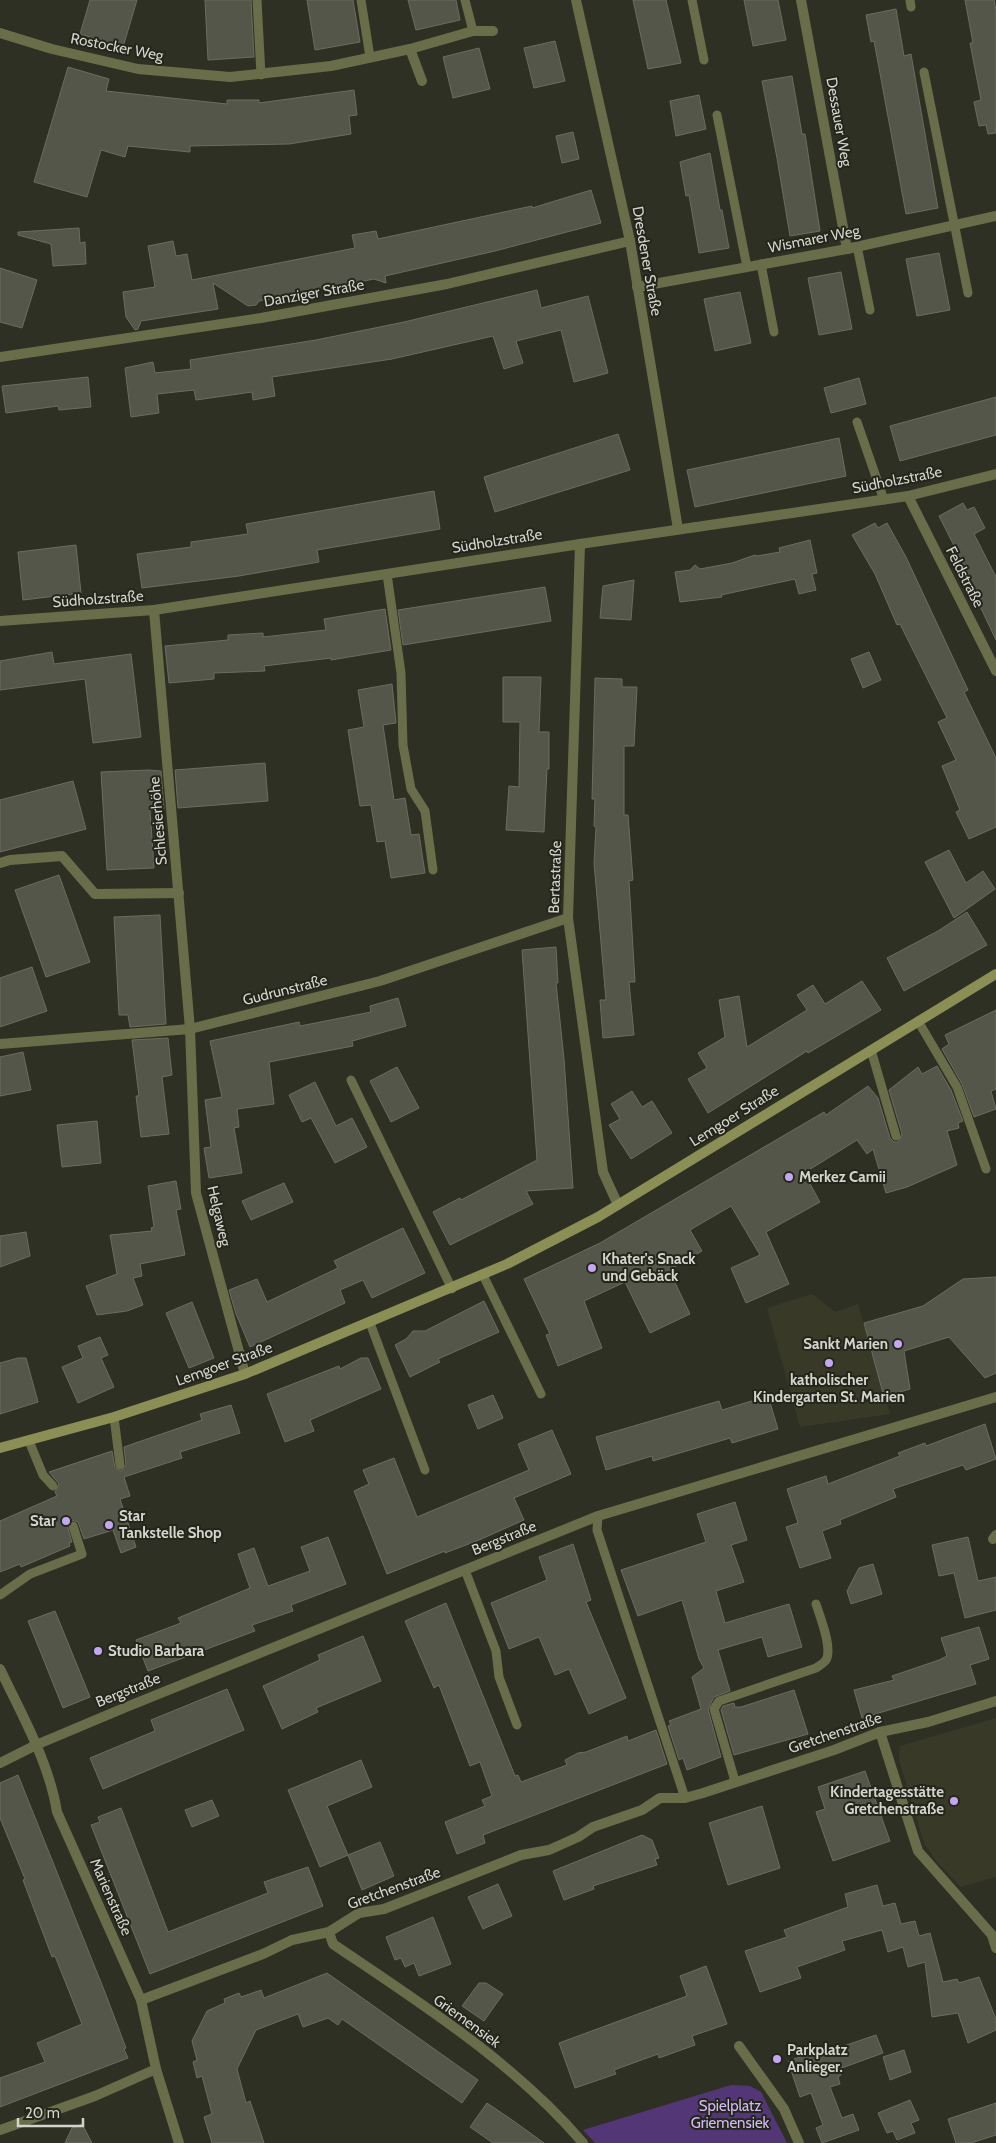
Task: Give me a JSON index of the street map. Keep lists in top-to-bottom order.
{
  "streets": {
    "main road": ["Lemgoer Straße"],
    "street": [
      "Rostocker Weg",
      "Dessauer Weg",
      "Wismarer Weg",
      "Dresdener Straße",
      "Danziger Straße",
      "Südholzstraße",
      "Feldstraße",
      "Schlesierhöhe",
      "Bertastraße",
      "Gudrunstraße",
      "Helgaweg",
      "Bergstraße",
      "Gretchenstraße",
      "Marienstraße",
      "Griemensiek"
    ]
  },
  "crossings": [
    ["Dessauer Weg", "Wismarer Weg"],
    ["Wismarer Weg", "Dresdener Straße"],
    ["Dresdener Straße", "Danziger Straße"],
    ["Dresdener Straße", "Südholzstraße"],
    ["Südholzstraße", "Feldstraße"],
    ["Südholzstraße", "Schlesierhöhe"],
    ["Südholzstraße", "Bertastraße"],
    ["Schlesierhöhe", "Gudrunstraße"],
    ["Schlesierhöhe", "Helgaweg"],
    ["Bertastraße", "Gudrunstraße"],
    ["Bertastraße", "Lemgoer Straße"],
    ["Gudrunstraße", "Helgaweg"],
    ["Lemgoer Straße", "Helgaweg"],
    ["Bergstraße", "Marienstraße"],
    ["Gretchenstraße", "Marienstraße"],
    ["Gretchenstraße", "Griemensiek"]
  ],
  "parks": ["Spielplatz Griemensiek"],
  "places": [
    "Merkez Camii",
    "Khater's Snack und Gebäck",
    "Sankt Marien",
    "katholischer Kindergarten St. Marien",
    "Star",
    "Star Tankstelle Shop",
    "Studio Barbara",
    "Kindertagesstätte Gretchenstraße",
    "Parkplatz Anlieger."
  ],
  "scale_bar": "20 m"
}
